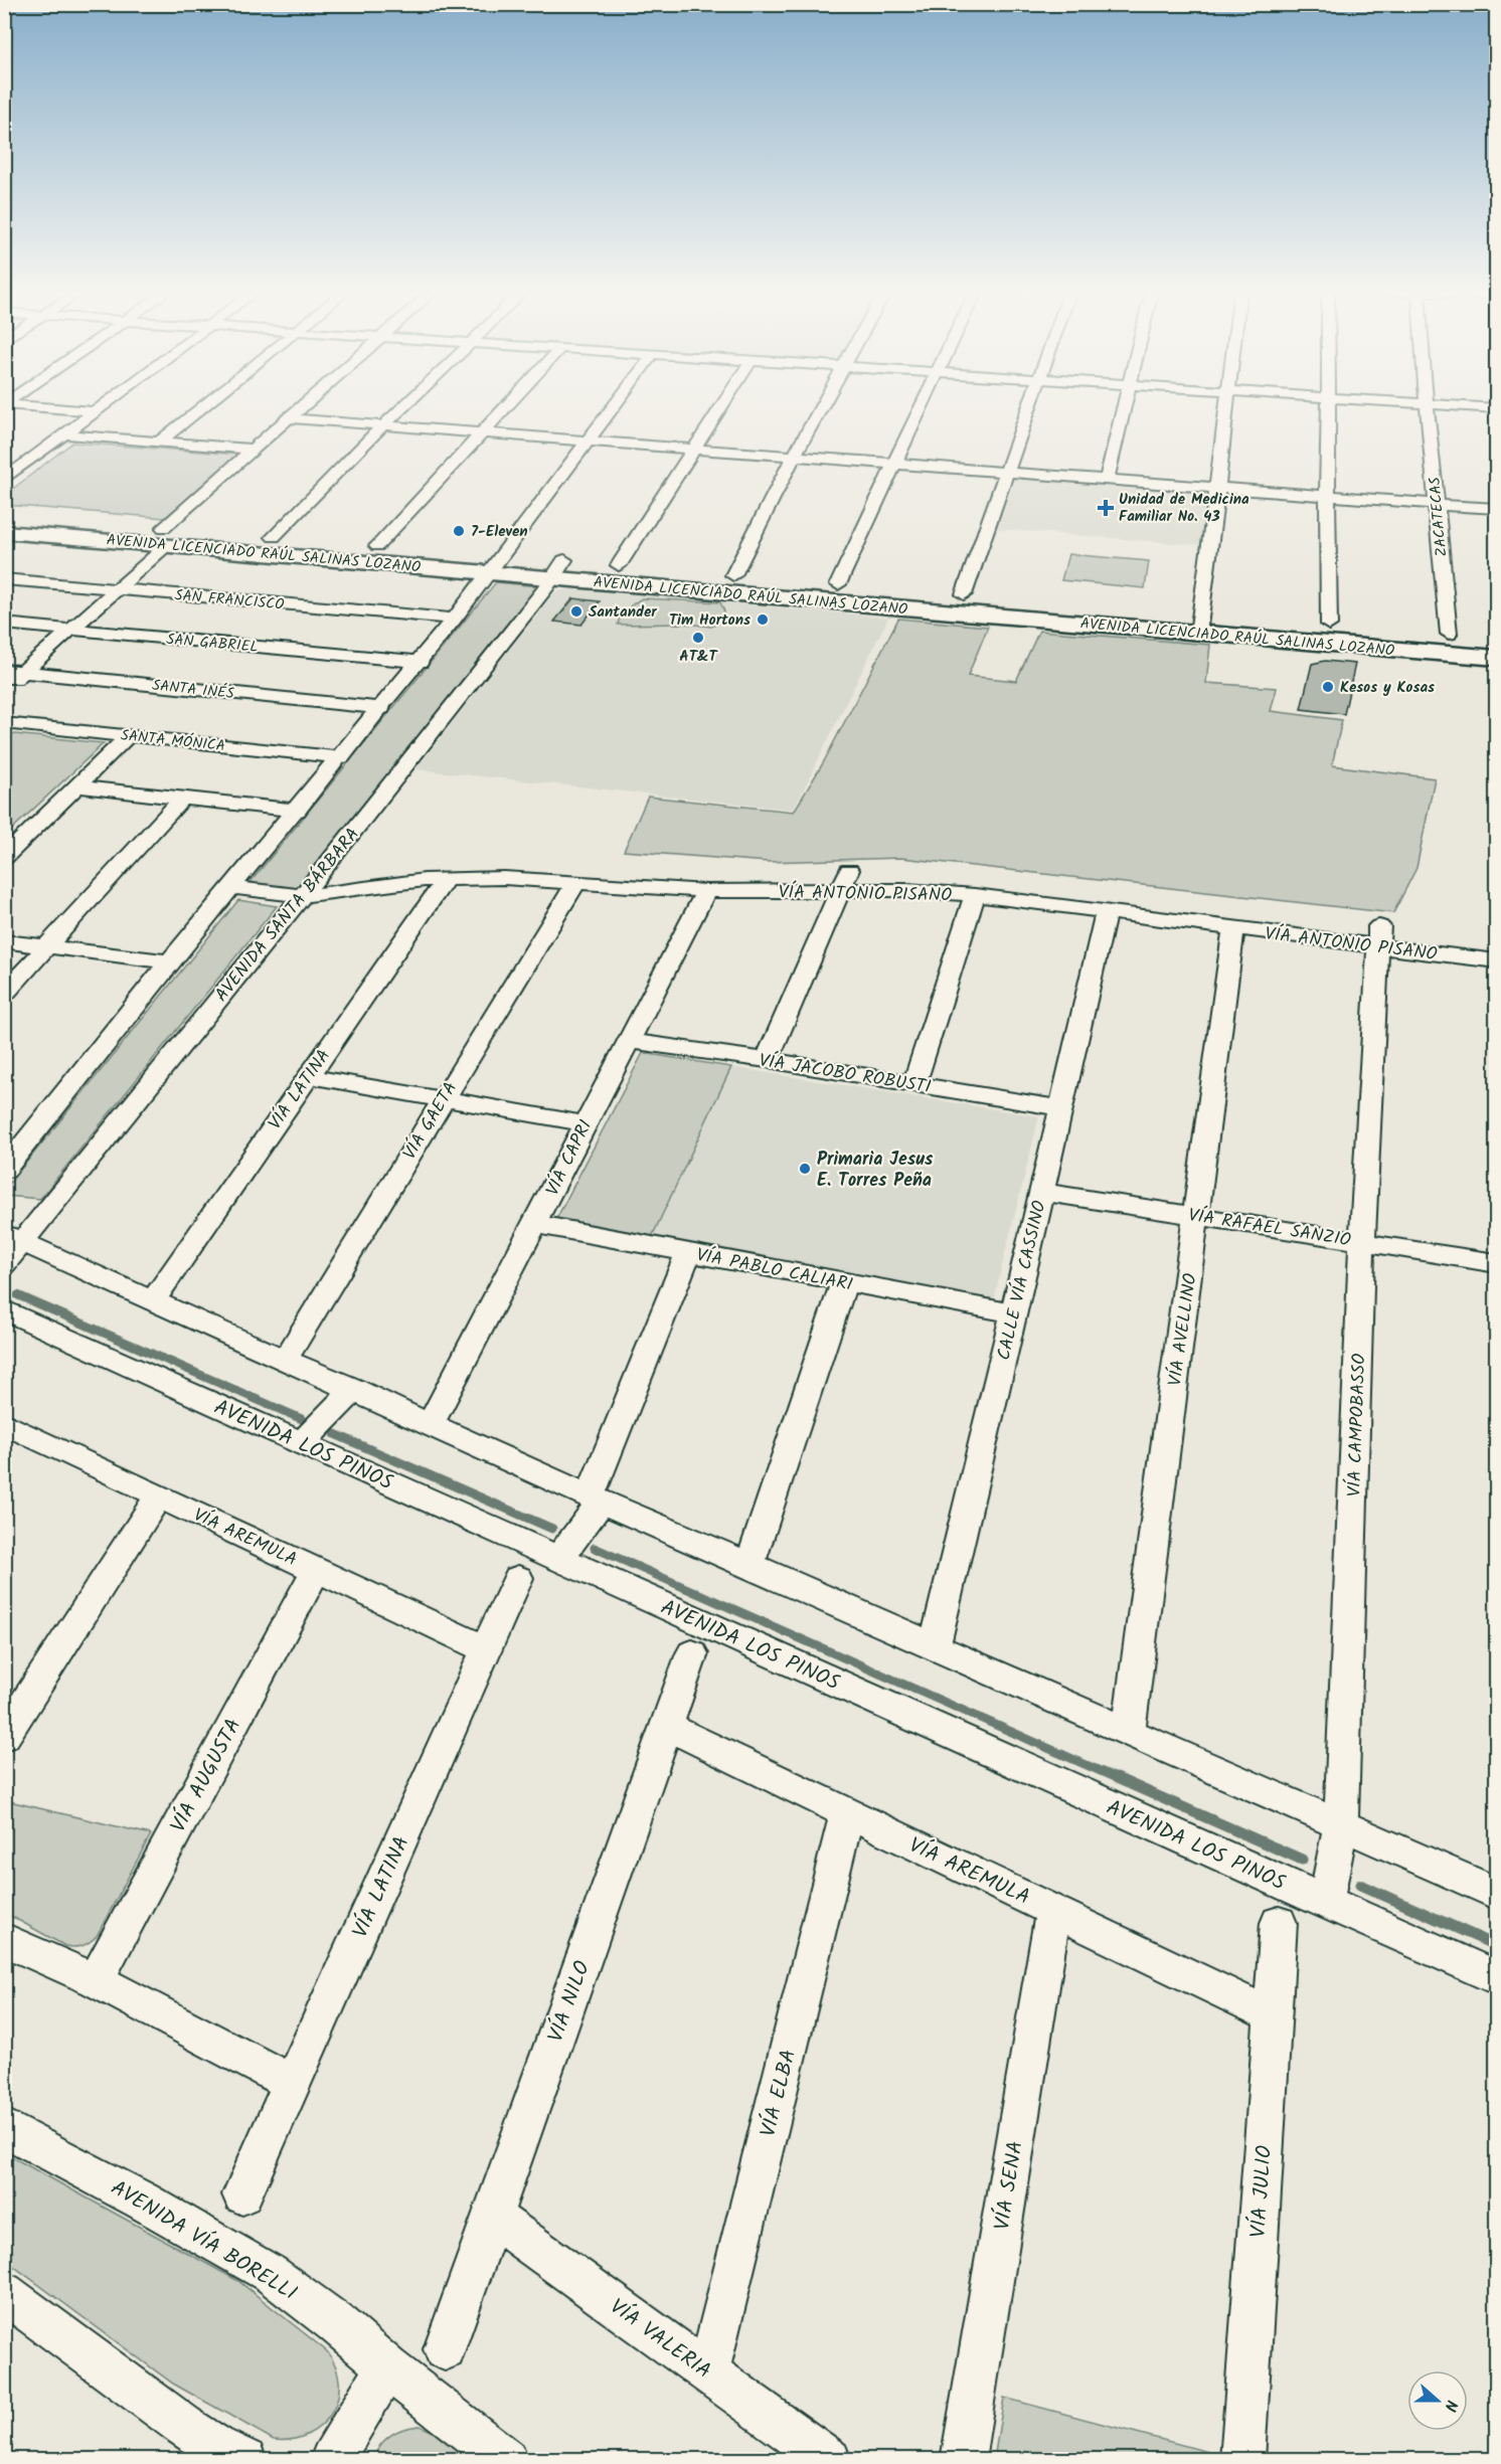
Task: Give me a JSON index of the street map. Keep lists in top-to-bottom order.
{
  "streets": {
    "main road": ["AVENIDA LICENCIADO RAÚL SALINAS LOZANO"],
    "street": [
      "ZACATECAS",
      "SAN FRANCISCO",
      "SAN GABRIEL",
      "SANTA INÉS",
      "SANTA MÓNICA",
      "VÍA ANTONIO PISANO",
      "AVENIDA SANTA BÁRBARA",
      "VÍA JACOBO ROBUSTI",
      "VÍA LATINA",
      "VÍA GAETA",
      "VÍA CAPRI",
      "VÍA RAFAEL SANZIO",
      "VÍA PABLO CALIARI",
      "CALLE VÍA CASSINO",
      "VÍA AVELLINO",
      "VÍA CAMPOBASSO",
      "AVENIDA LOS PINOS",
      "VÍA AREMULA",
      "VÍA AUGUSTA",
      "VÍA NILO",
      "VÍA ELBA",
      "VÍA SENA",
      "VÍA JULIO",
      "AVENIDA VÍA BORELLI",
      "VÍA VALERIA"
    ]
  },
  "crossings": [
    ["ZACATECAS", "AVENIDA LICENCIADO RAÚL SALINAS LOZANO"],
    ["AVENIDA LICENCIADO RAÚL SALINAS LOZANO", "AVENIDA SANTA BÁRBARA"],
    ["VÍA ANTONIO PISANO", "AVENIDA SANTA BÁRBARA"],
    ["VÍA ANTONIO PISANO", "VÍA LATINA"],
    ["VÍA ANTONIO PISANO", "VÍA GAETA"],
    ["VÍA ANTONIO PISANO", "VÍA CAPRI"],
    ["VÍA ANTONIO PISANO", "CALLE VÍA CASSINO"],
    ["VÍA ANTONIO PISANO", "VÍA AVELLINO"],
    ["VÍA ANTONIO PISANO", "VÍA CAMPOBASSO"],
    ["VÍA JACOBO ROBUSTI", "VÍA CAPRI"],
    ["VÍA JACOBO ROBUSTI", "CALLE VÍA CASSINO"],
    ["VÍA LATINA", "VÍA AREMULA"],
    ["VÍA CAPRI", "VÍA PABLO CALIARI"],
    ["VÍA RAFAEL SANZIO", "CALLE VÍA CASSINO"],
    ["VÍA RAFAEL SANZIO", "VÍA AVELLINO"],
    ["VÍA RAFAEL SANZIO", "VÍA CAMPOBASSO"],
    ["VÍA PABLO CALIARI", "CALLE VÍA CASSINO"],
    ["VÍA CAMPOBASSO", "AVENIDA LOS PINOS"],
    ["VÍA AREMULA", "VÍA AUGUSTA"],
    ["VÍA AREMULA", "VÍA NILO"],
    ["VÍA AREMULA", "VÍA ELBA"],
    ["VÍA AREMULA", "VÍA SENA"],
    ["VÍA AREMULA", "VÍA JULIO"],
    ["VÍA NILO", "VÍA VALERIA"],
    ["VÍA ELBA", "VÍA VALERIA"]
  ],
  "places": {
    "health": ["Unidad de Medicina Familiar No. 43"],
    "other": [
      "7-Eleven",
      "Santander",
      "Tim Hortons",
      "AT&T",
      "Kesos y Kosas",
      "Primaria Jesus E. Torres Peña"
    ]
  },
  "north": "right"
}
